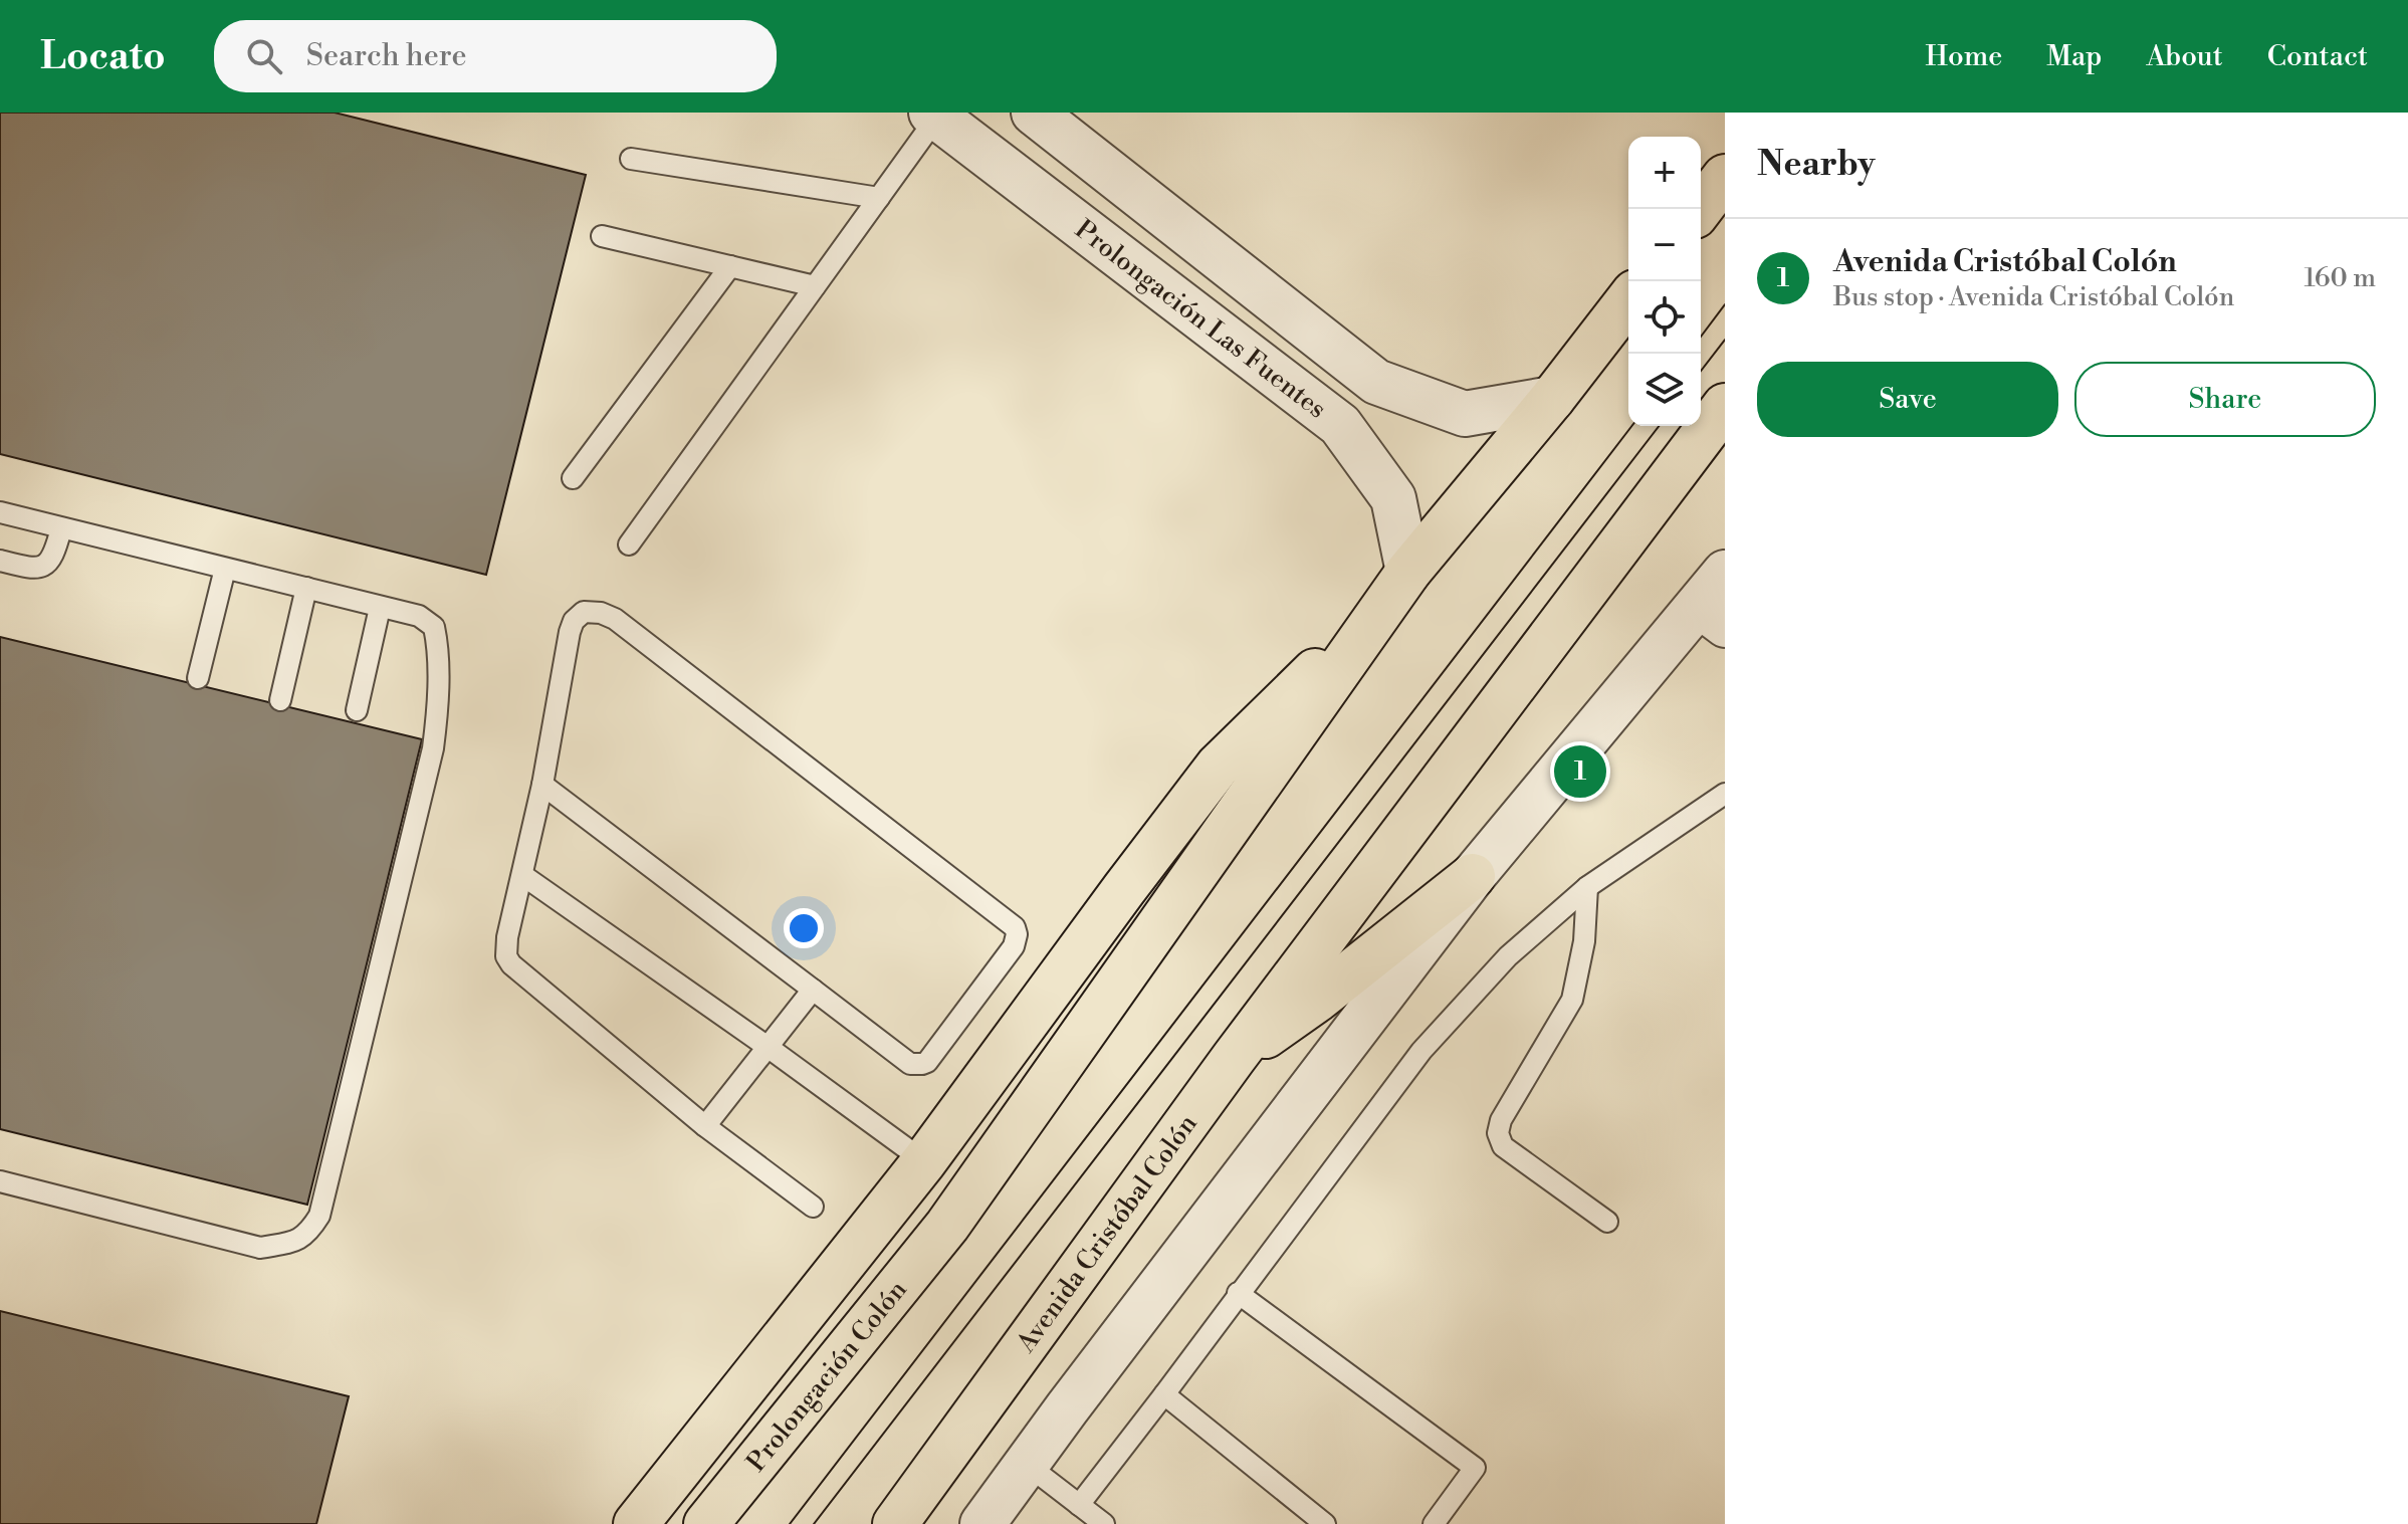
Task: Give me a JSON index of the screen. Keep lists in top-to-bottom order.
{
  "streets": {
    "main road": ["Avenida Cristóbal Colón", "Prolongación Colón"],
    "street": ["Prolongación Las Fuentes"]
  },
  "crossings": [
    ["Prolongación Las Fuentes", "Prolongación Colón"]
  ],
  "page": {
    "header": "Locato",
    "search": "Search here",
    "nav": [
      "Home",
      "Map",
      "About",
      "Contact"
    ],
    "heading": "Nearby",
    "map_buttons": ["+", "−"],
    "list": [
      {
        "mark": "1",
        "name": "Avenida Cristóbal Colón",
        "note": "Bus stop · Avenida Cristóbal Colón",
        "value": "160 m"
      }
    ],
    "buttons": ["Save", "Share"],
    "pins": "1"
  }
}
